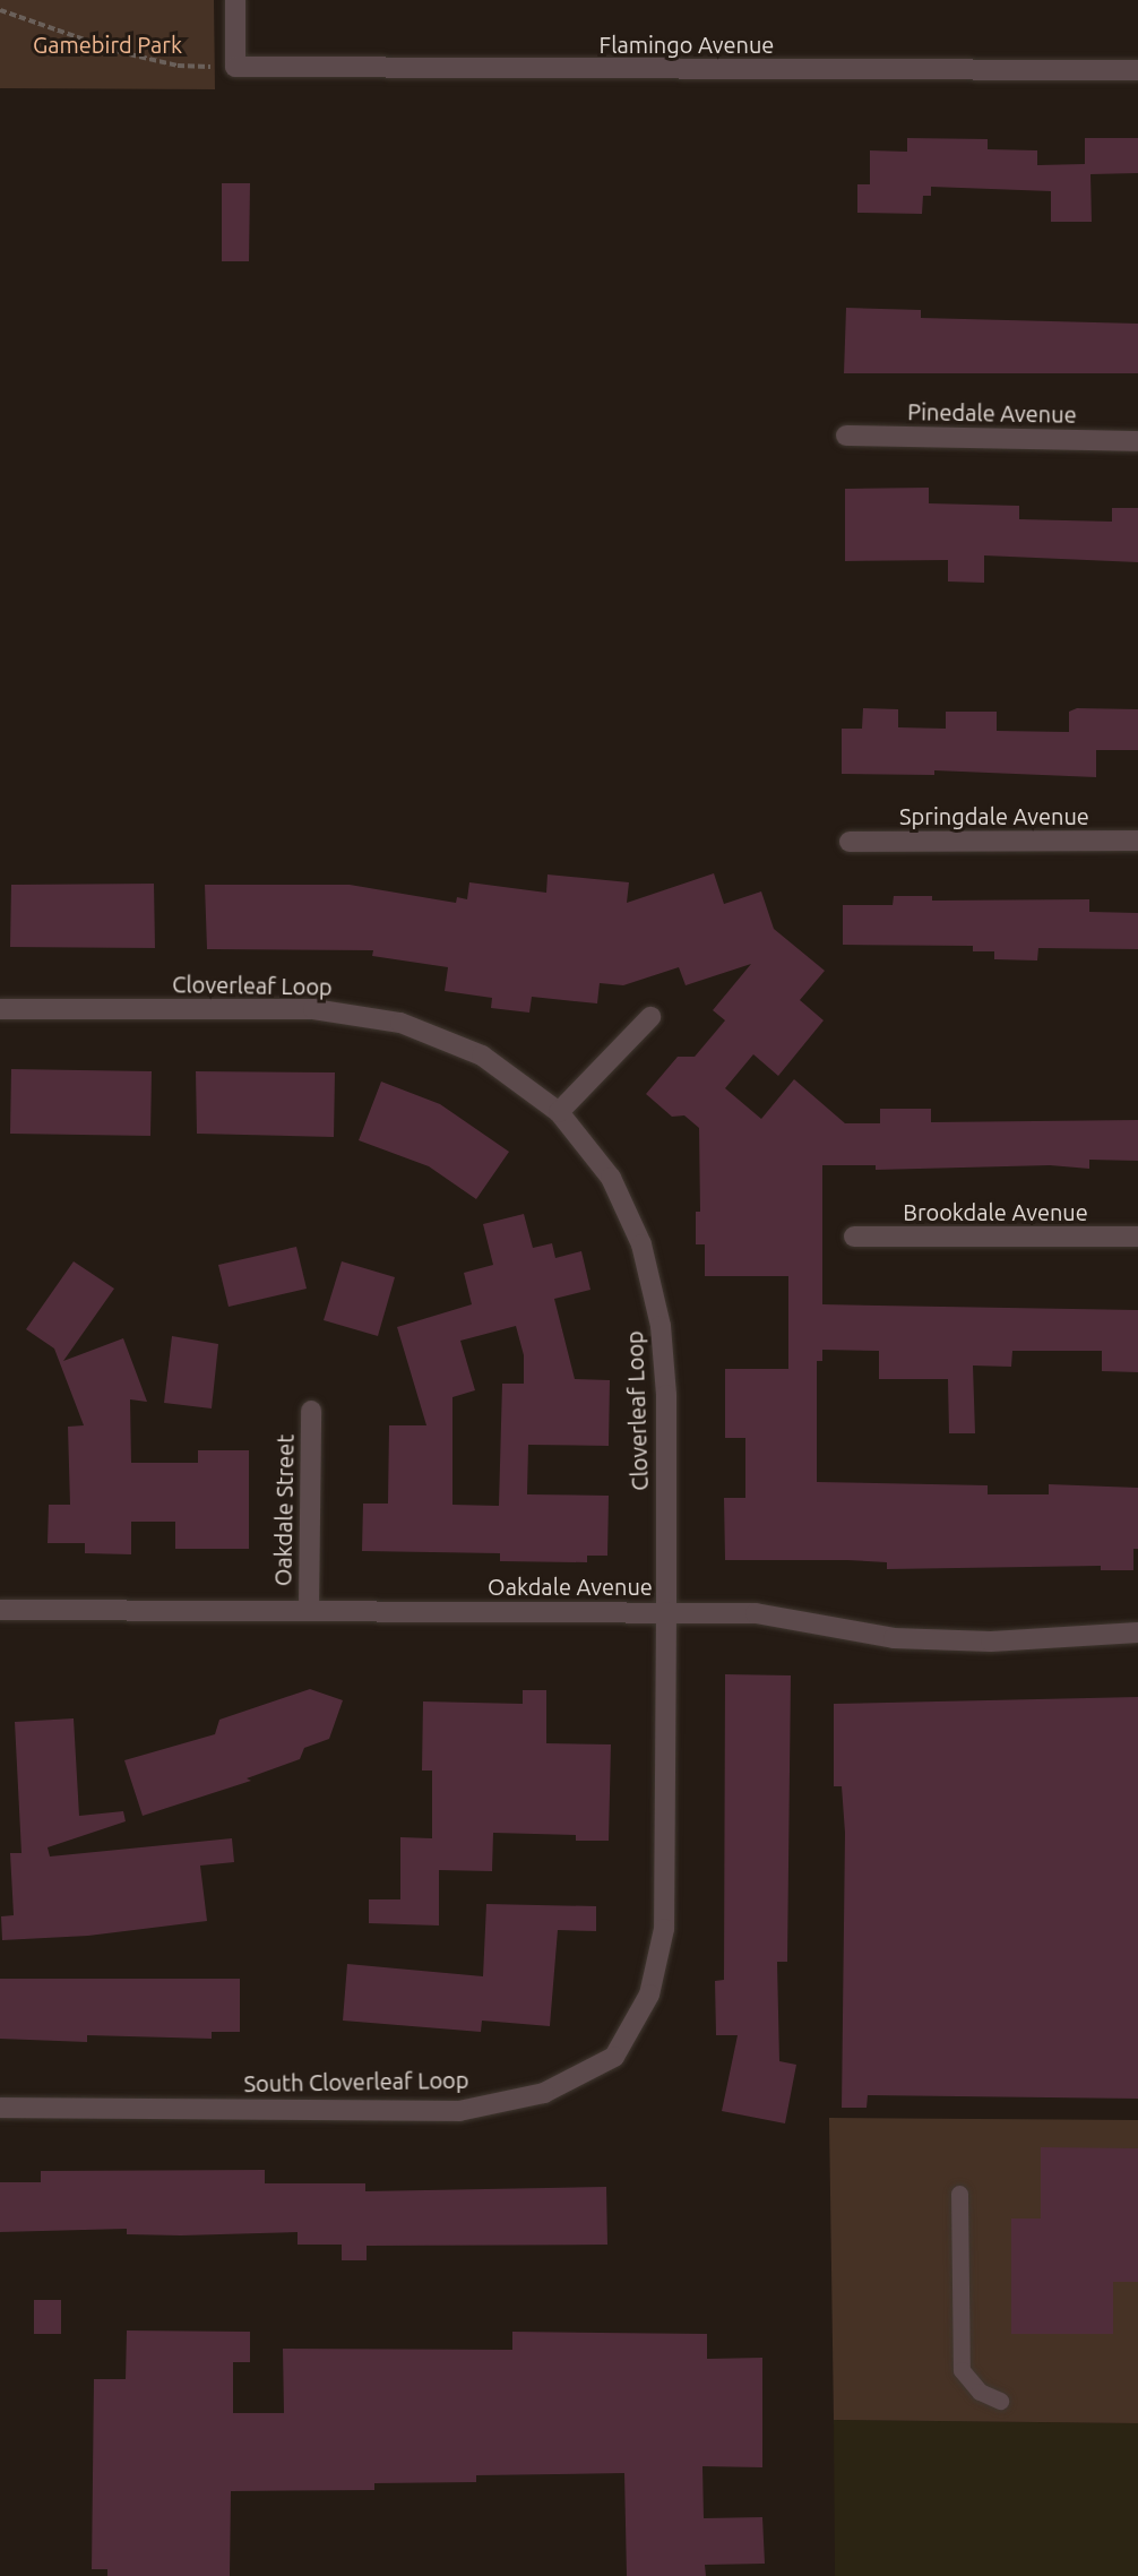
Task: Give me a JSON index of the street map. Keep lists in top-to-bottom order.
{
  "streets": {
    "street": [
      "Flamingo Avenue",
      "Pinedale Avenue",
      "Springdale Avenue",
      "Cloverleaf Loop",
      "Brookdale Avenue",
      "Oakdale Street",
      "Oakdale Avenue",
      "South Cloverleaf Loop"
    ]
  },
  "crossings": [
    ["Cloverleaf Loop", "Oakdale Avenue"],
    ["Cloverleaf Loop", "South Cloverleaf Loop"],
    ["Oakdale Street", "Oakdale Avenue"],
    ["Oakdale Avenue", "South Cloverleaf Loop"]
  ],
  "parks": ["Gamebird Park"]
}
